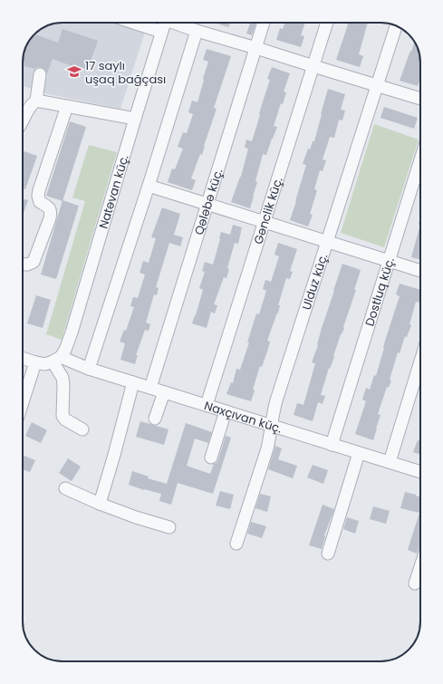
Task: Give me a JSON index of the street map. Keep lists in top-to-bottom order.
{
  "streets": {
    "street": [
      "Natəvan küç.",
      "Qələbə küç.",
      "Gənclik küç.",
      "Ulduz küç.",
      "Dostluq küç.",
      "Naxçıvan küç."
    ]
  },
  "crossings": [
    ["Natəvan küç.", "Naxçıvan küç."],
    ["Qələbə küç.", "Naxçıvan küç."],
    ["Gənclik küç.", "Naxçıvan küç."],
    ["Ulduz küç.", "Naxçıvan küç."],
    ["Dostluq küç.", "Naxçıvan küç."]
  ],
  "places": {
    "school or university": ["17 saylı uşaq bağçası"]
  }
}
